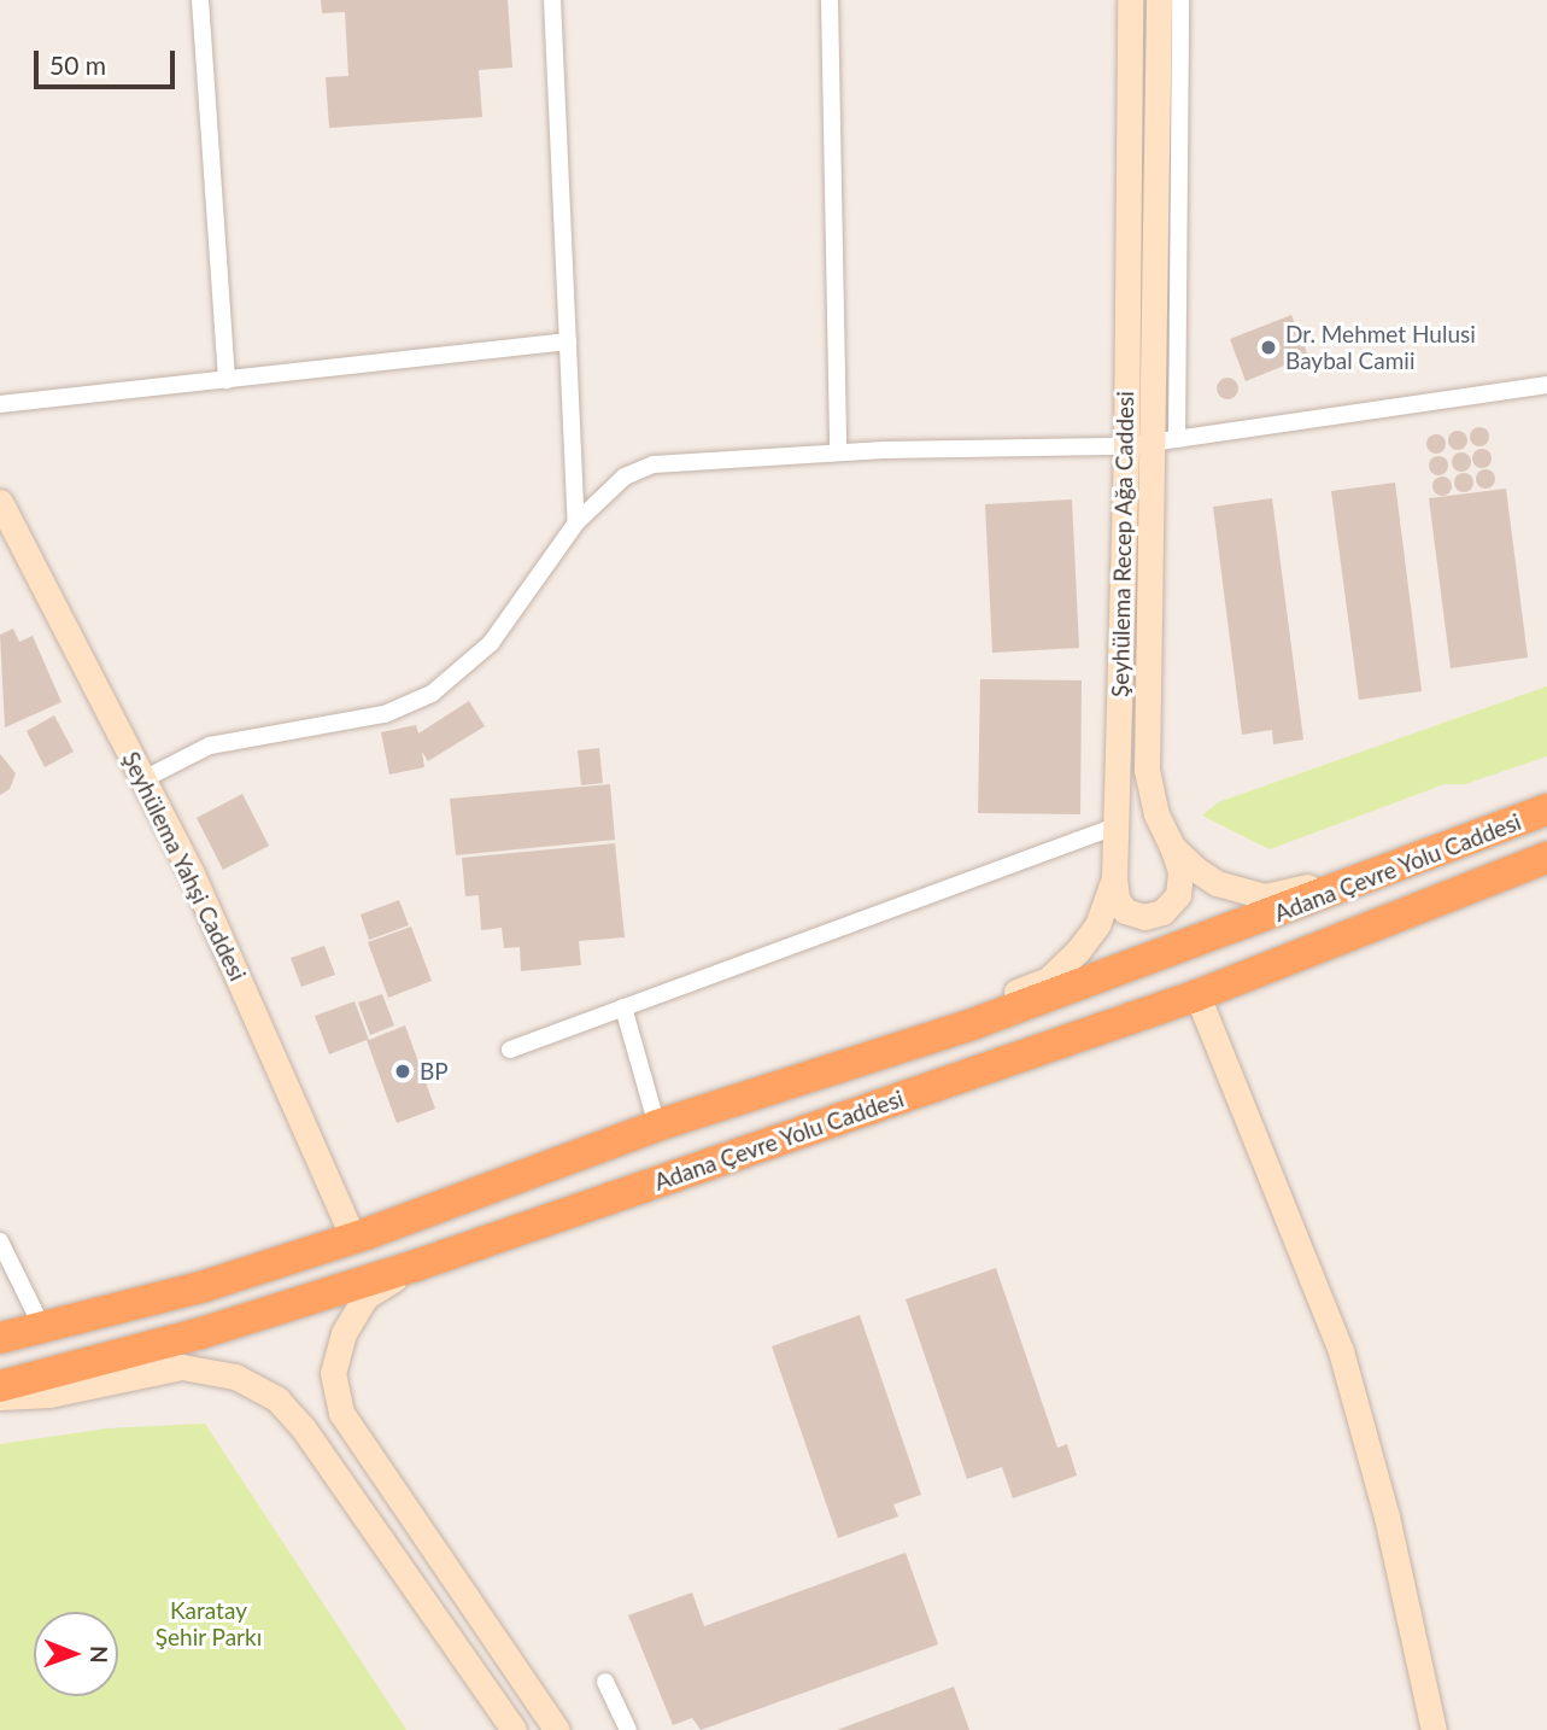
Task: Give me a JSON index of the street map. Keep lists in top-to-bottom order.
{
  "streets": {
    "highway": ["Adana Çevre Yolu Caddesi"],
    "street": ["Şeyhülema Recep Ağa Caddesi", "Şeyhülema Yahşi Caddesi"]
  },
  "crossings": [
    ["Şeyhülema Recep Ağa Caddesi", "Adana Çevre Yolu Caddesi"],
    ["Şeyhülema Yahşi Caddesi", "Adana Çevre Yolu Caddesi"]
  ],
  "parks": ["Karatay Şehir Parkı"],
  "places": ["Dr. Mehmet Hulusi Baybal Camii", "BP"],
  "scale_bar": "50 m",
  "north": "right"
}
